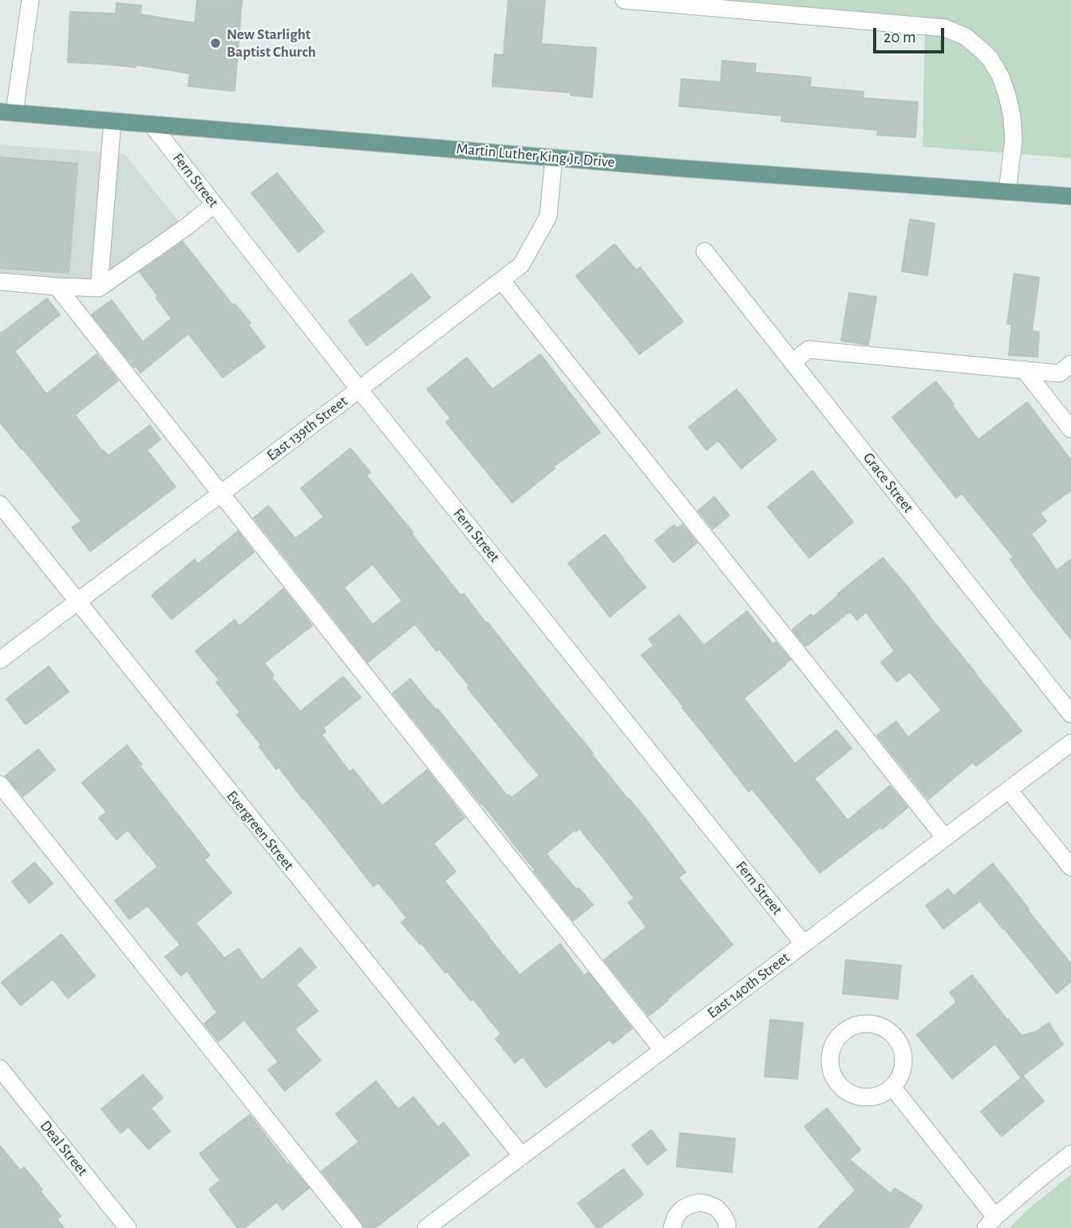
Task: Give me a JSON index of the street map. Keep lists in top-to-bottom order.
{
  "streets": {
    "main road": ["Martin Luther King Jr. Drive"],
    "street": [
      "Fern Street",
      "East 139th Street",
      "Grace Street",
      "Evergreen Street",
      "East 140th Street",
      "Deal Street"
    ]
  },
  "crossings": [
    ["Martin Luther King Jr. Drive", "Fern Street"],
    ["Martin Luther King Jr. Drive", "East 139th Street"],
    ["Fern Street", "East 139th Street"],
    ["Fern Street", "East 140th Street"],
    ["East 139th Street", "Evergreen Street"],
    ["Evergreen Street", "East 140th Street"]
  ],
  "places": ["New Starlight Baptist Church"],
  "scale_bar": "20 m"
}
